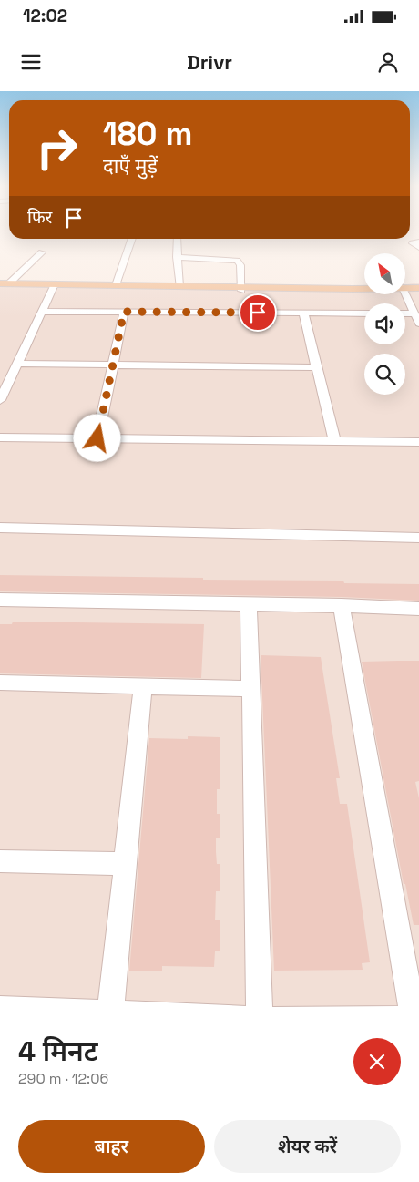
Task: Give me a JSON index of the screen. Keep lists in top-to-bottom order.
{
  "north": "top left",
  "page": {
    "status": "12:02",
    "header": "Drivr",
    "turn": ["180 m", "दाएँ मुड़ें"],
    "then": "फिर",
    "heading": ["4 मिनट", "290 m · 12:06"],
    "buttons": ["बाहर", "शेयर करें"]
  }
}
